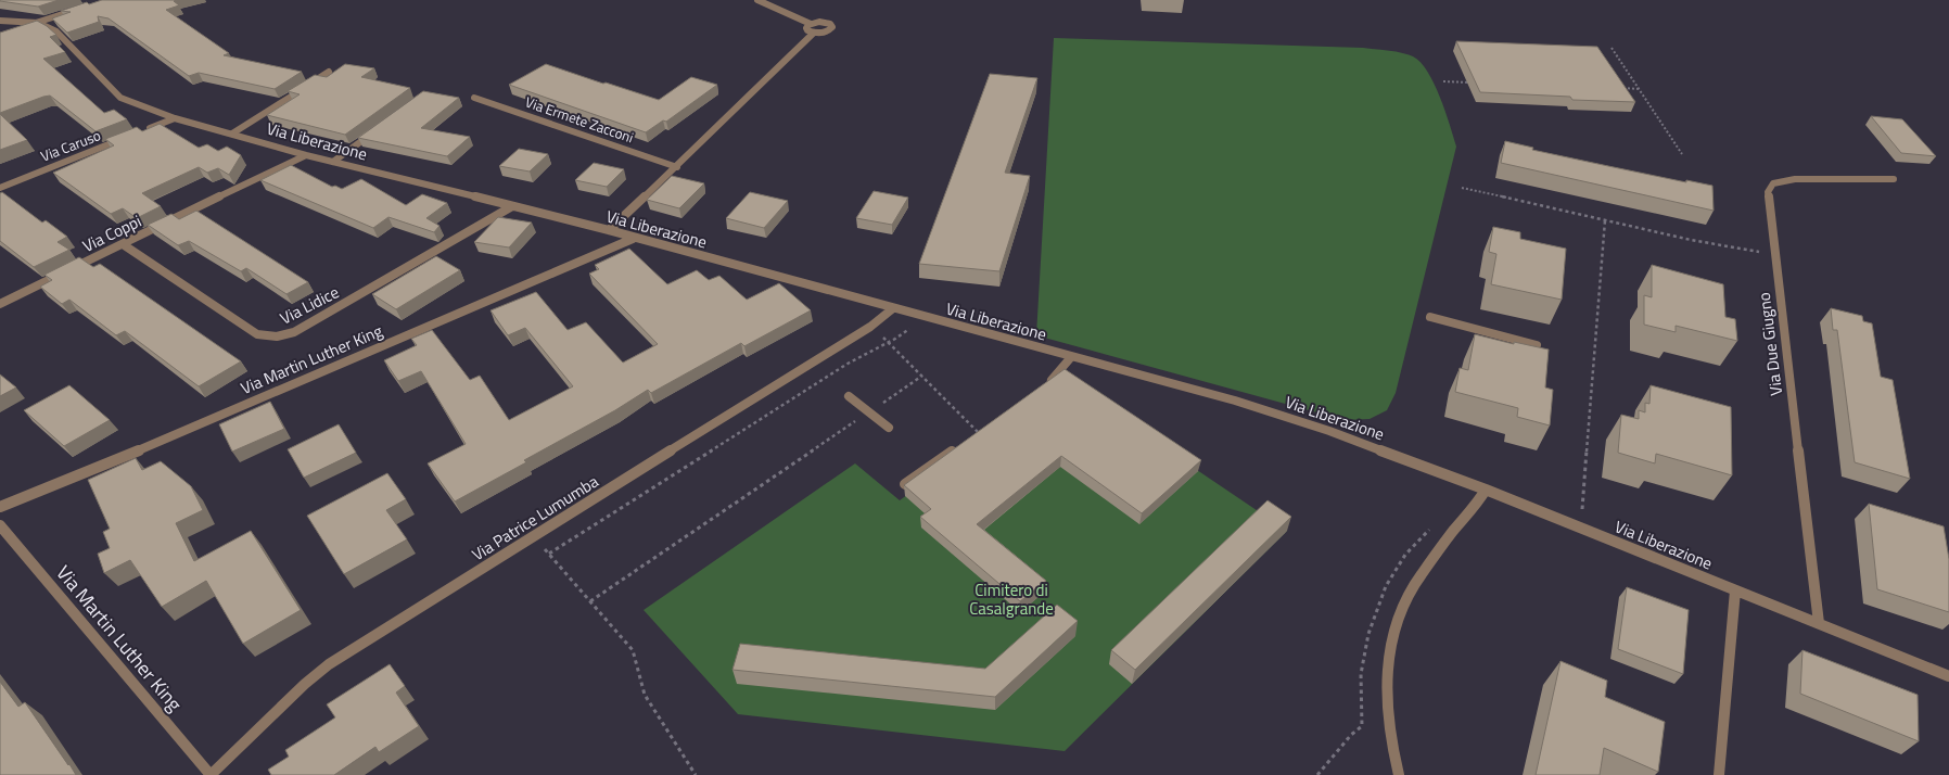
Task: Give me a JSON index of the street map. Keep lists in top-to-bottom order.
{
  "streets": {
    "street": [
      "Via Ermete Zacconi",
      "Via Liberazione",
      "Via Caruso",
      "Via Coppi",
      "Via Lidice",
      "Via Due Giugno",
      "Via Martin Luther King",
      "Via Patrice Lumumba"
    ]
  },
  "crossings": [
    ["Via Liberazione", "Via Coppi"],
    ["Via Liberazione", "Via Lidice"],
    ["Via Liberazione", "Via Due Giugno"],
    ["Via Liberazione", "Via Martin Luther King"],
    ["Via Liberazione", "Via Patrice Lumumba"],
    ["Via Coppi", "Via Lidice"],
    ["Via Martin Luther King", "Via Patrice Lumumba"]
  ],
  "parks": ["Cimitero di Casalgrande"]
}
